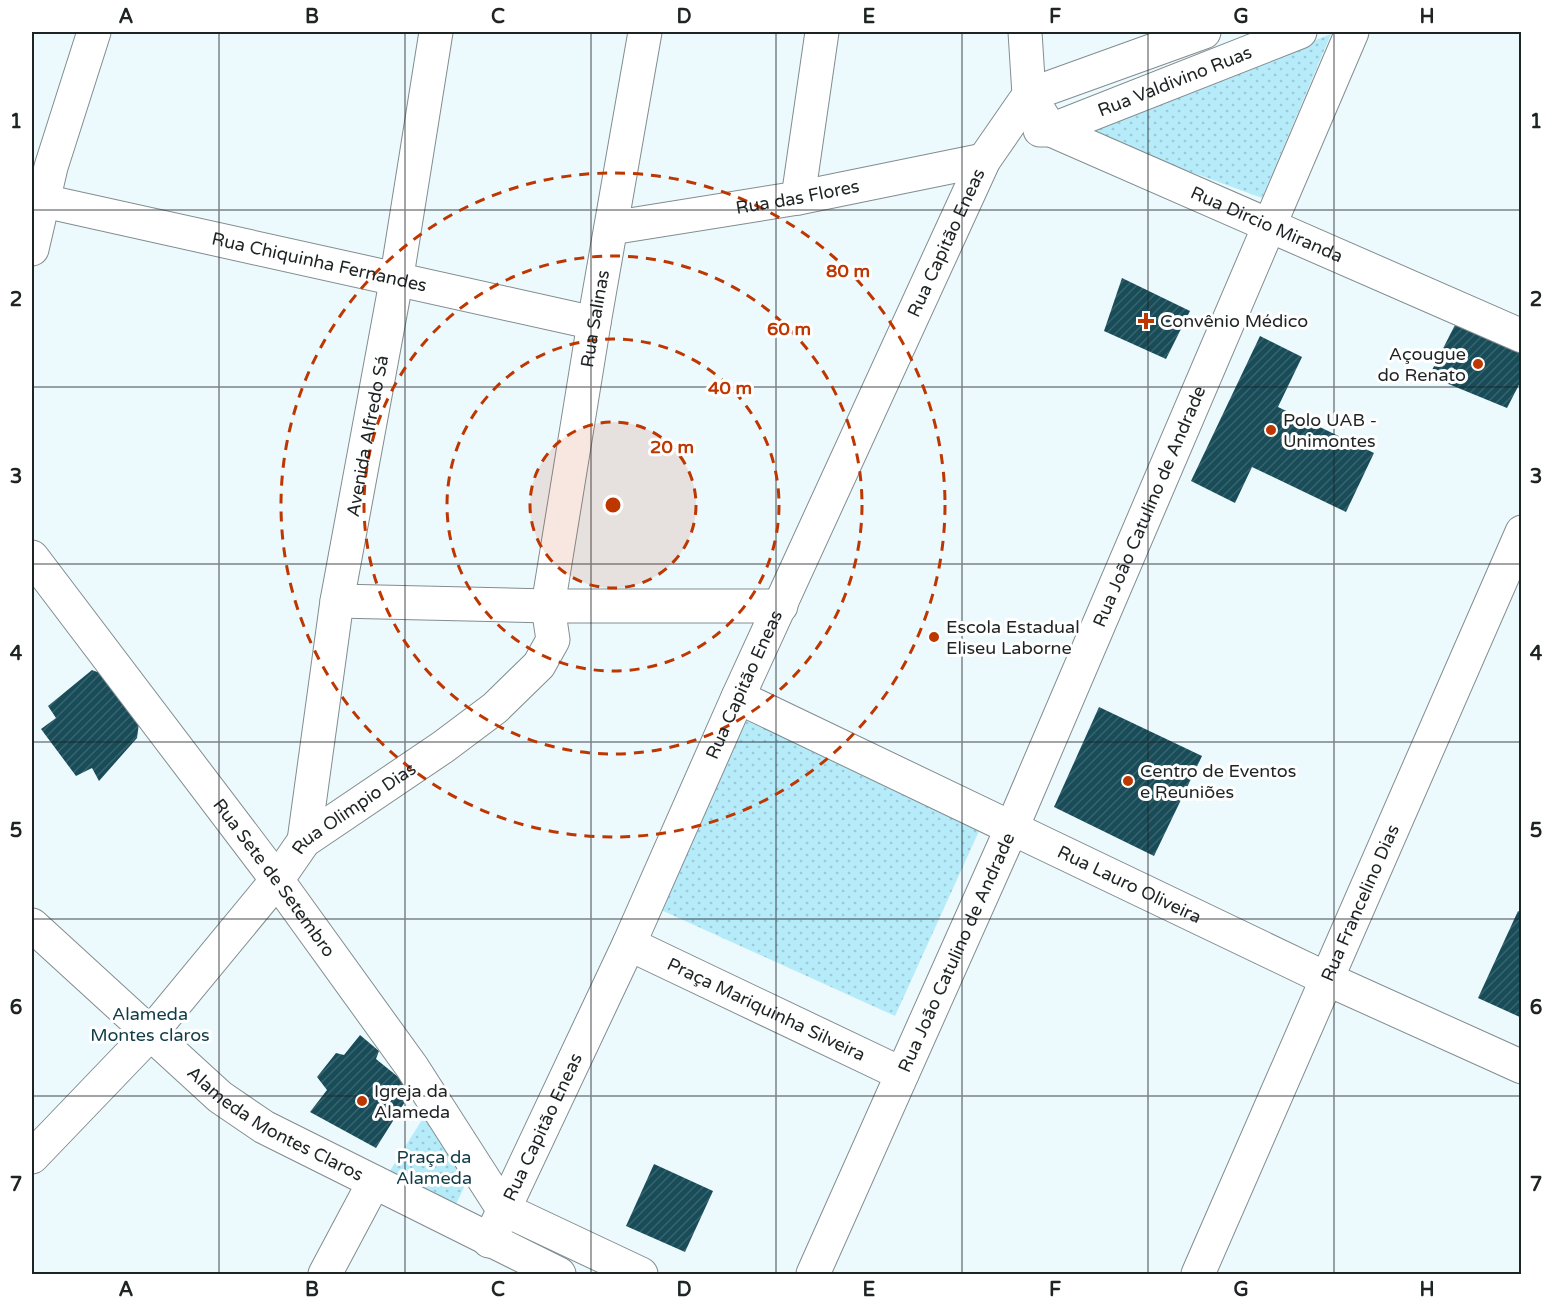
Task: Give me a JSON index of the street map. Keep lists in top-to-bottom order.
{
  "streets": {
    "street": [
      "Rua Valdivino Ruas",
      "Rua das Flores",
      "Rua Dircio Miranda",
      "Rua Capitão Eneas",
      "Rua Chiquinha Fernandes",
      "Rua Salinas",
      "Avenida Alfredo Sá",
      "Rua João Catulino de Andrade",
      "Rua Olimpio Dias",
      "Rua Sete de Setembro",
      "Rua Lauro Oliveira",
      "Rua Francelino Dias",
      "Praça Mariquinha Silveira",
      "Alameda Montes Claros"
    ]
  },
  "crossings": [
    ["Rua Valdivino Ruas", "Rua Dircio Miranda"],
    ["Rua Valdivino Ruas", "Rua Capitão Eneas"],
    ["Rua das Flores", "Rua Capitão Eneas"],
    ["Rua das Flores", "Rua Salinas"],
    ["Rua Dircio Miranda", "Rua João Catulino de Andrade"],
    ["Rua Capitão Eneas", "Rua Sete de Setembro"],
    ["Rua Capitão Eneas", "Rua Lauro Oliveira"],
    ["Rua Capitão Eneas", "Praça Mariquinha Silveira"],
    ["Rua Capitão Eneas", "Alameda Montes Claros"],
    ["Rua Chiquinha Fernandes", "Rua Salinas"],
    ["Rua Chiquinha Fernandes", "Avenida Alfredo Sá"],
    ["Rua Salinas", "Rua Olimpio Dias"],
    ["Avenida Alfredo Sá", "Rua Olimpio Dias"],
    ["Rua João Catulino de Andrade", "Rua Lauro Oliveira"],
    ["Rua João Catulino de Andrade", "Praça Mariquinha Silveira"],
    ["Rua Olimpio Dias", "Rua Sete de Setembro"],
    ["Rua Olimpio Dias", "Alameda Montes Claros"],
    ["Rua Lauro Oliveira", "Rua Francelino Dias"]
  ],
  "parks": ["Alameda Montes claros", "Praça da Alameda"],
  "places": {
    "health": ["Convênio Médico"],
    "other": [
      "Açougue do Renato",
      "Polo UAB - Unimontes",
      "Escola Estadual Eliseu Laborne",
      "Centro de Eventos e Reuniões",
      "Igreja da Alameda"
    ]
  },
  "grid": {
    "columns": [
      "A",
      "B",
      "C",
      "D",
      "E",
      "F",
      "G",
      "H"
    ],
    "rows": [
      "1",
      "2",
      "3",
      "4",
      "5",
      "6",
      "7"
    ]
  },
  "rings": [
    "80 m",
    "60 m",
    "40 m",
    "20 m"
  ]
}
